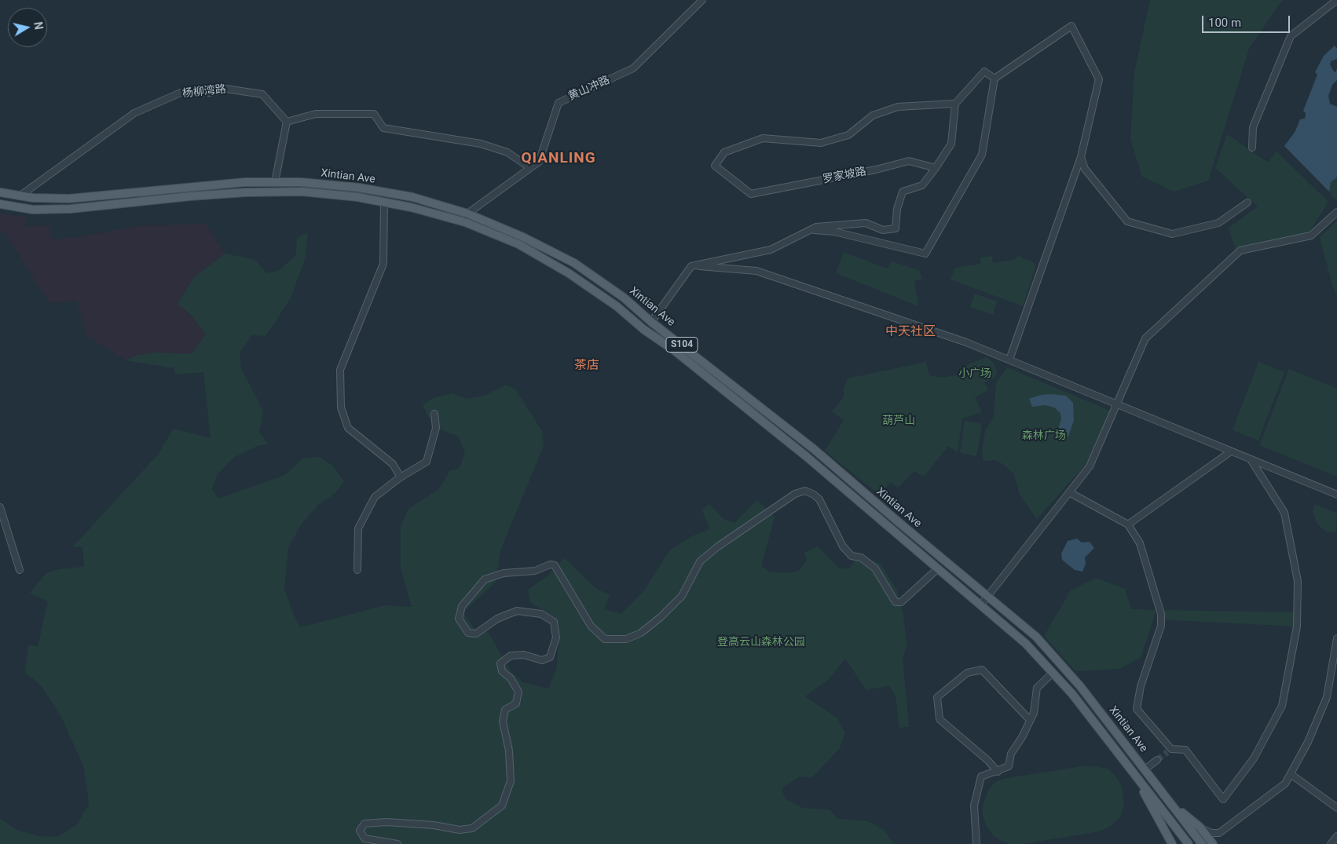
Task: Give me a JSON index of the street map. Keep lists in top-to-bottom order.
{
  "streets": {
    "main road": ["Xintian Ave", "S104"],
    "street": ["黄山冲路", "杨柳湾路", "罗家坡路"]
  },
  "crossings": [
    ["黄山冲路", "Xintian Ave"],
    ["杨柳湾路", "Xintian Ave"]
  ],
  "districts": ["QIANLING", "中天社区", "茶店"],
  "parks": [
    "小广场",
    "葫芦山",
    "森林广场",
    "登高云山森林公园"
  ],
  "scale_bar": "100 m",
  "north": "right"
}
